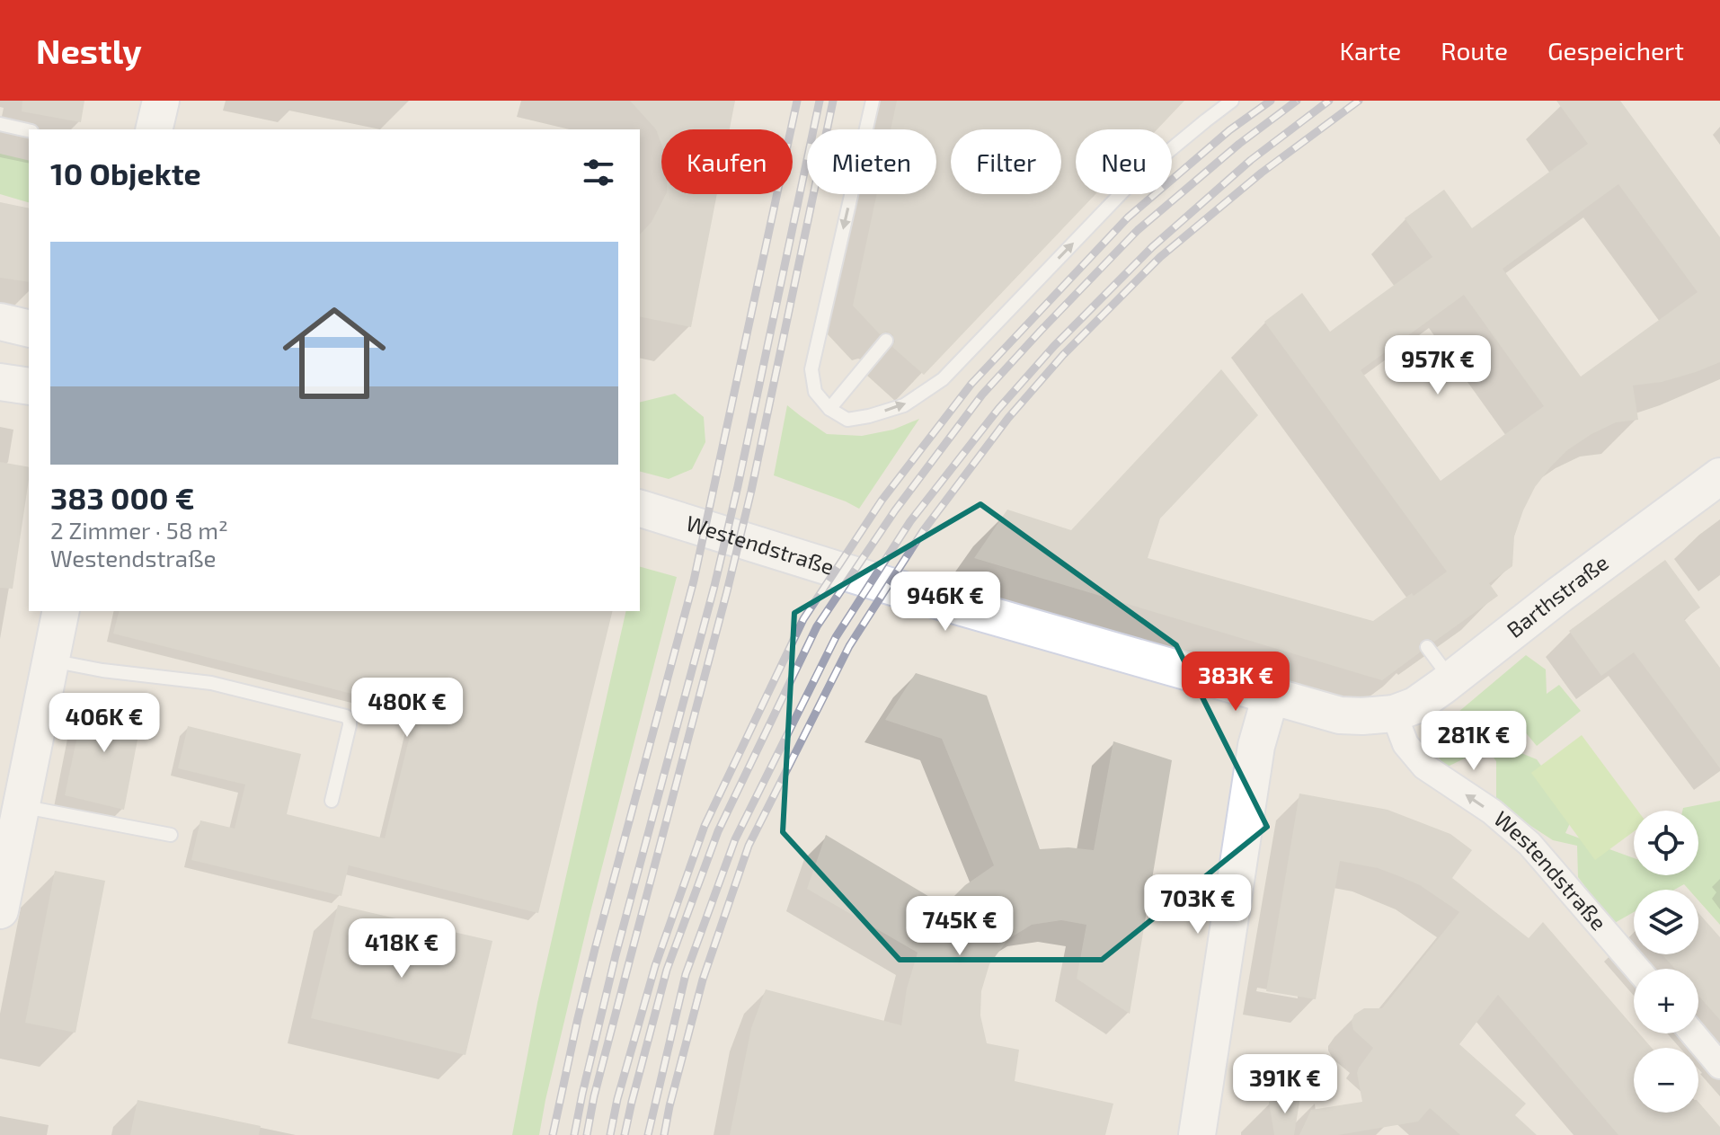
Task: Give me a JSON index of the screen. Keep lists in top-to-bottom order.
{
  "streets": {
    "street": ["Westendstraße", "Barthstraße"]
  },
  "crossings": [
    ["Westendstraße", "Barthstraße"]
  ],
  "page": {
    "header": "Nestly",
    "nav": ["Karte", "Route", "Gespeichert"],
    "chip": [
      "Kaufen",
      "Mieten",
      "Filter",
      "Neu"
    ],
    "heading": "10 Objekte",
    "list": [
      {
        "name": "383 000 €",
        "note": "2 Zimmer · 58 m² · Westendstraße"
      }
    ],
    "price": [
      "957K €",
      "946K €",
      "383K €",
      "480K €",
      "406K €",
      "281K €",
      "703K €",
      "745K €",
      "418K €",
      "391K €"
    ],
    "map_buttons": ["+", "−"]
  }
}
